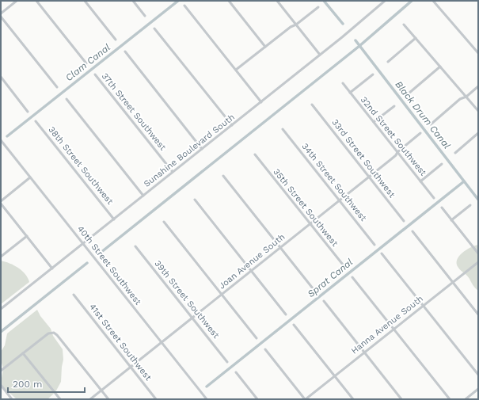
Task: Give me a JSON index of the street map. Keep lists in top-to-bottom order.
{
  "streets": {
    "street": [
      "37th Street Southwest",
      "32nd Street Southwest",
      "Sunshine Boulevard South",
      "33rd Street Southwest",
      "38th Street Southwest",
      "34th Street Southwest",
      "35th Street Southwest",
      "Joan Avenue South",
      "40th Street Southwest",
      "39th Street Southwest",
      "Hanna Avenue South",
      "41st Street Southwest"
    ]
  },
  "crossings": [
    ["37th Street Southwest", "Sunshine Boulevard South"],
    ["32nd Street Southwest", "Joan Avenue South"],
    ["Sunshine Boulevard South", "38th Street Southwest"],
    ["Sunshine Boulevard South", "40th Street Southwest"],
    ["33rd Street Southwest", "Joan Avenue South"],
    ["34th Street Southwest", "Joan Avenue South"],
    ["35th Street Southwest", "Joan Avenue South"],
    ["Joan Avenue South", "40th Street Southwest"],
    ["Joan Avenue South", "39th Street Southwest"],
    ["Joan Avenue South", "41st Street Southwest"]
  ],
  "water": ["Clam Canal", "Black Drum Canal", "Sprat Canal"],
  "scale_bar": "200 m"
}
